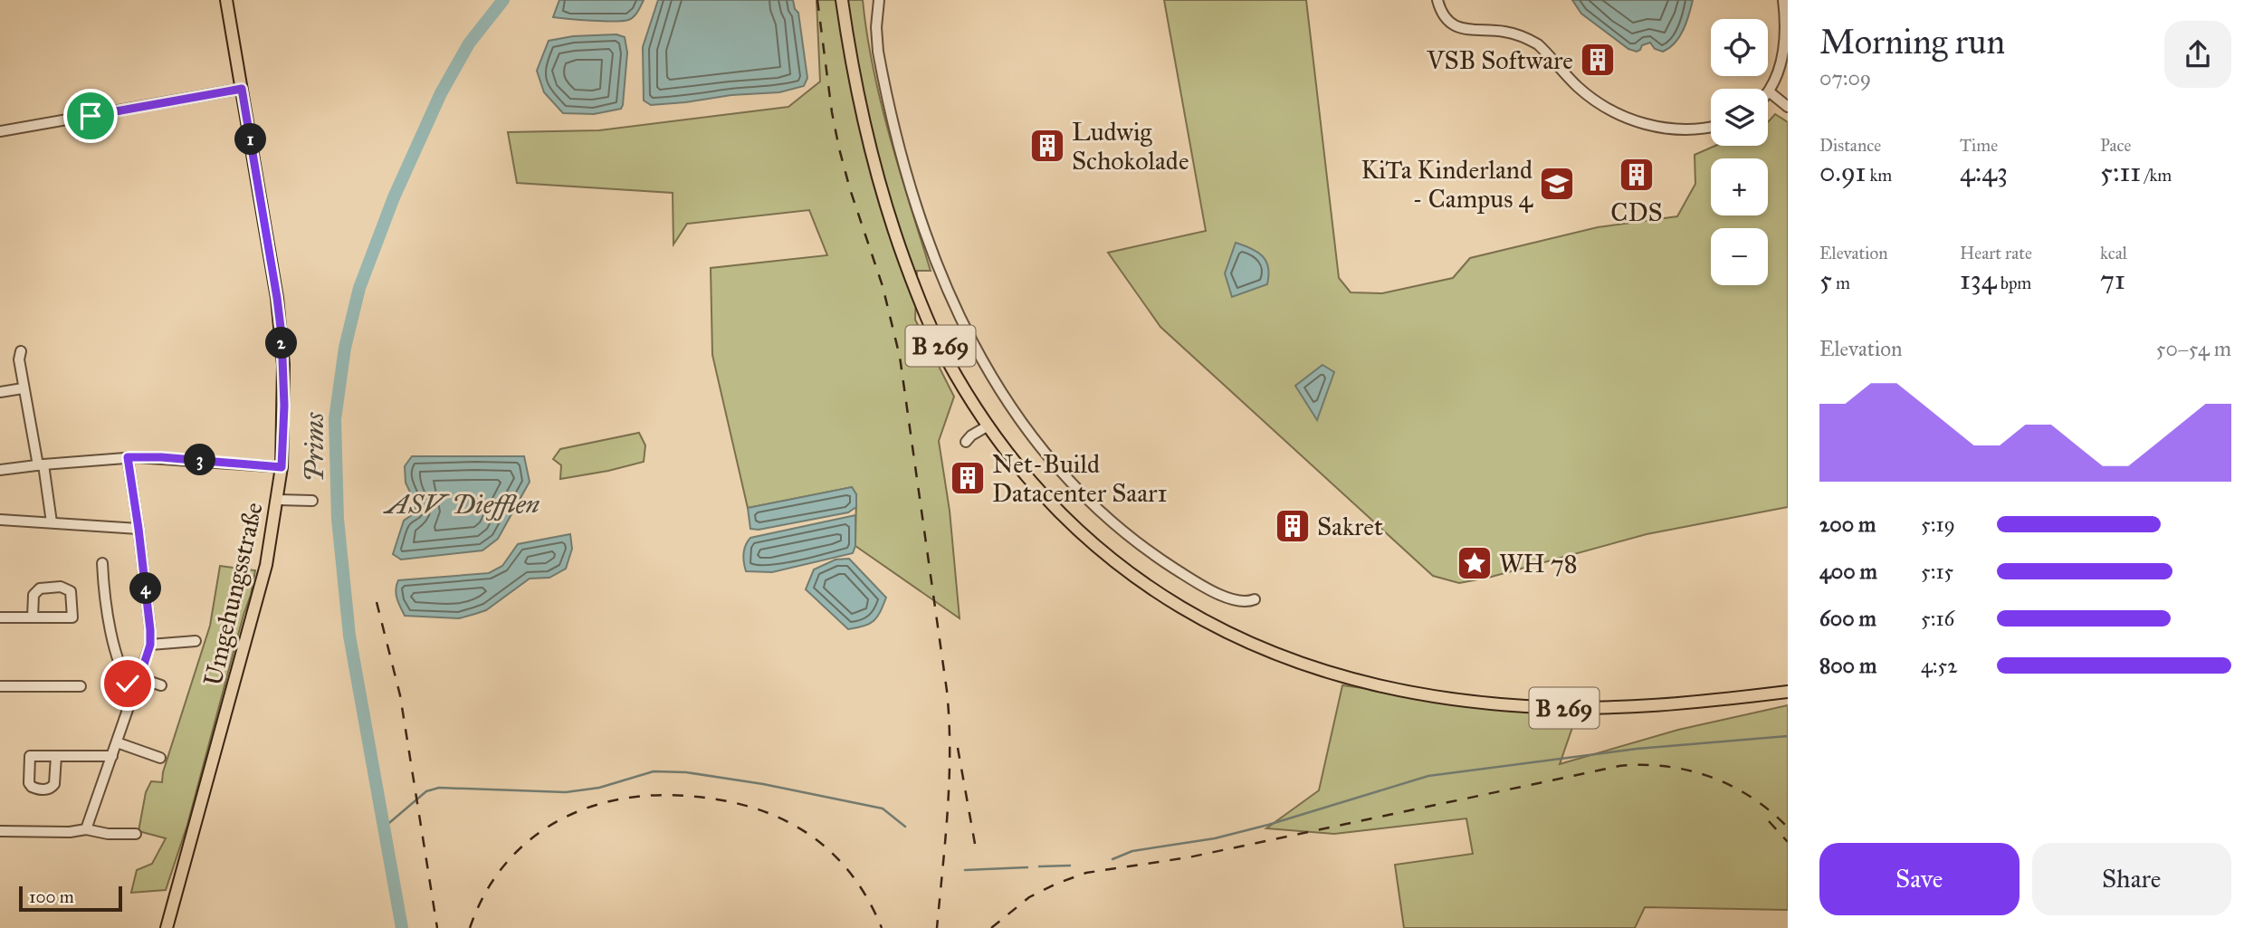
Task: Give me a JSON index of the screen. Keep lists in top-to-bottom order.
{
  "streets": {
    "main road": ["B 269", "Umgehungsstraße"]
  },
  "water": ["Prims", "ASV Diefflen"],
  "places": {
    "building": [
      "VSB Software",
      "Ludwig Schokolade",
      "CDS",
      "Net-Build Datacenter Saar1",
      "Sakret"
    ],
    "school or university": ["KiTa Kinderland - Campus 4"],
    "place": ["WH 78"]
  },
  "scale_bar": "100 m",
  "page": {
    "heading": ["Morning run", "07:09"],
    "map_buttons": ["+", "−"],
    "stats": [
      ["Distance", "0.91 km"],
      ["Time", "4:43"],
      ["Pace", "5:11 /km"],
      ["Elevation", "5 m"],
      ["Heart rate", "134 bpm"],
      ["kcal", "71"]
    ],
    "pins": [
      "1",
      "2",
      "3",
      "4"
    ],
    "chart": ["Elevation", "50–54 m"],
    "list": [
      {
        "name": "200 m",
        "note": "5:19"
      },
      {
        "name": "400 m",
        "note": "5:15"
      },
      {
        "name": "600 m",
        "note": "5:16"
      },
      {
        "name": "800 m",
        "note": "4:52"
      }
    ],
    "buttons": ["Save", "Share"],
    "scale": "100 m"
  }
}
